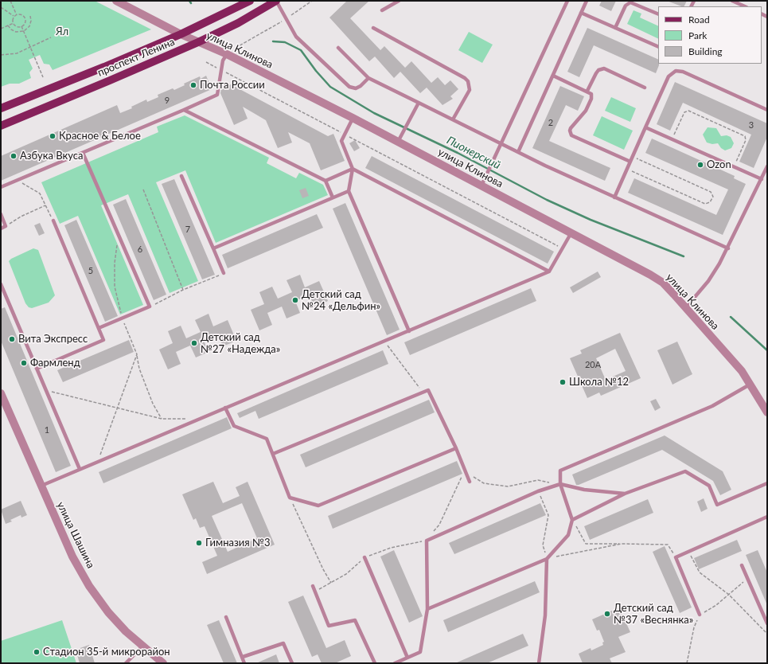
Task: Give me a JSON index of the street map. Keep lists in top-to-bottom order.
{
  "streets": {
    "main road": ["проспект Ленина"],
    "street": ["улица Клинова", "улица Шашина"]
  },
  "crossings": [
    ["улица Клинова", "проспект Ленина"]
  ],
  "water": ["Пионерский"],
  "parks": ["Ял"],
  "places": [
    "Почта России",
    "Красное & Белое",
    "Азбука Вкуса",
    "Ozon",
    "Детский сад №24 «Дельфин»",
    "Вита Экспресс",
    "Детский сад №27 «Надежда»",
    "Фармленд",
    "Школа №12",
    "Гимназия №3",
    "Детский сад №37 «Веснянка»",
    "Стадион 35-й микрорайон"
  ],
  "house_numbers": [
    "9",
    "2",
    "3",
    "7",
    "6",
    "5",
    "20А",
    "1"
  ],
  "legend": ["Road", "Park", "Building"]
}
